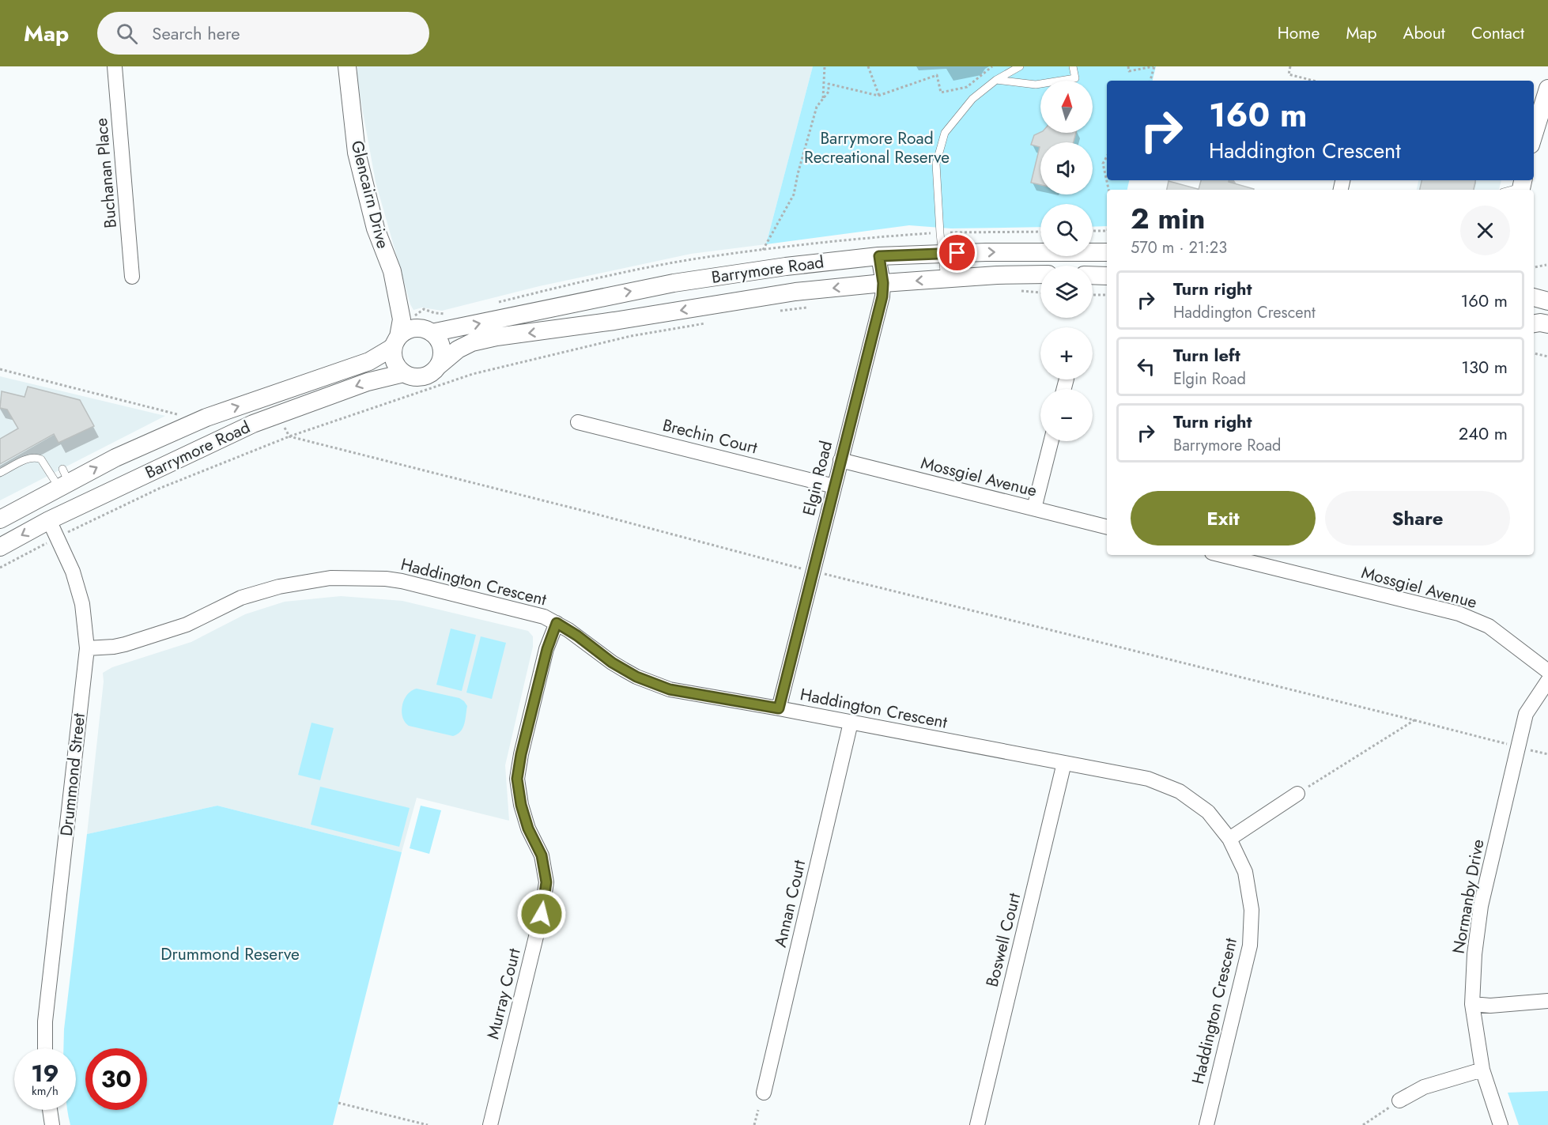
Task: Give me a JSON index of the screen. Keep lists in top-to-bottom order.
{
  "streets": {
    "street": [
      "Buchanan Place",
      "Glencairn Drive",
      "Barrymore Road",
      "Brechin Court",
      "Mossgiel Avenue",
      "Elgin Road",
      "Haddington Crescent",
      "Drummond Street",
      "Normanby Drive",
      "Annan Court",
      "Boswell Court",
      "Murray Court"
    ]
  },
  "crossings": [
    ["Glencairn Drive", "Barrymore Road"],
    ["Barrymore Road", "Elgin Road"],
    ["Barrymore Road", "Drummond Street"],
    ["Brechin Court", "Elgin Road"],
    ["Mossgiel Avenue", "Elgin Road"],
    ["Elgin Road", "Haddington Crescent"],
    ["Haddington Crescent", "Drummond Street"],
    ["Haddington Crescent", "Annan Court"],
    ["Haddington Crescent", "Boswell Court"],
    ["Haddington Crescent", "Murray Court"]
  ],
  "parks": ["Barrymore Road Recreational Reserve", "Drummond Reserve"],
  "north": "top",
  "page": {
    "header": "Map",
    "search": "Search here",
    "nav": [
      "Home",
      "Map",
      "About",
      "Contact"
    ],
    "map_buttons": ["+", "−"],
    "turn": ["160 m", "Haddington Crescent"],
    "heading": ["2 min", "570 m · 21:23"],
    "list": [
      {
        "name": "Turn right",
        "note": "Haddington Crescent",
        "value": "160 m"
      },
      {
        "name": "Turn left",
        "note": "Elgin Road",
        "value": "130 m"
      },
      {
        "name": "Turn right",
        "note": "Barrymore Road",
        "value": "240 m"
      }
    ],
    "buttons": ["Exit", "Share"],
    "speed": "19 km/h",
    "limit": "30"
  }
}
